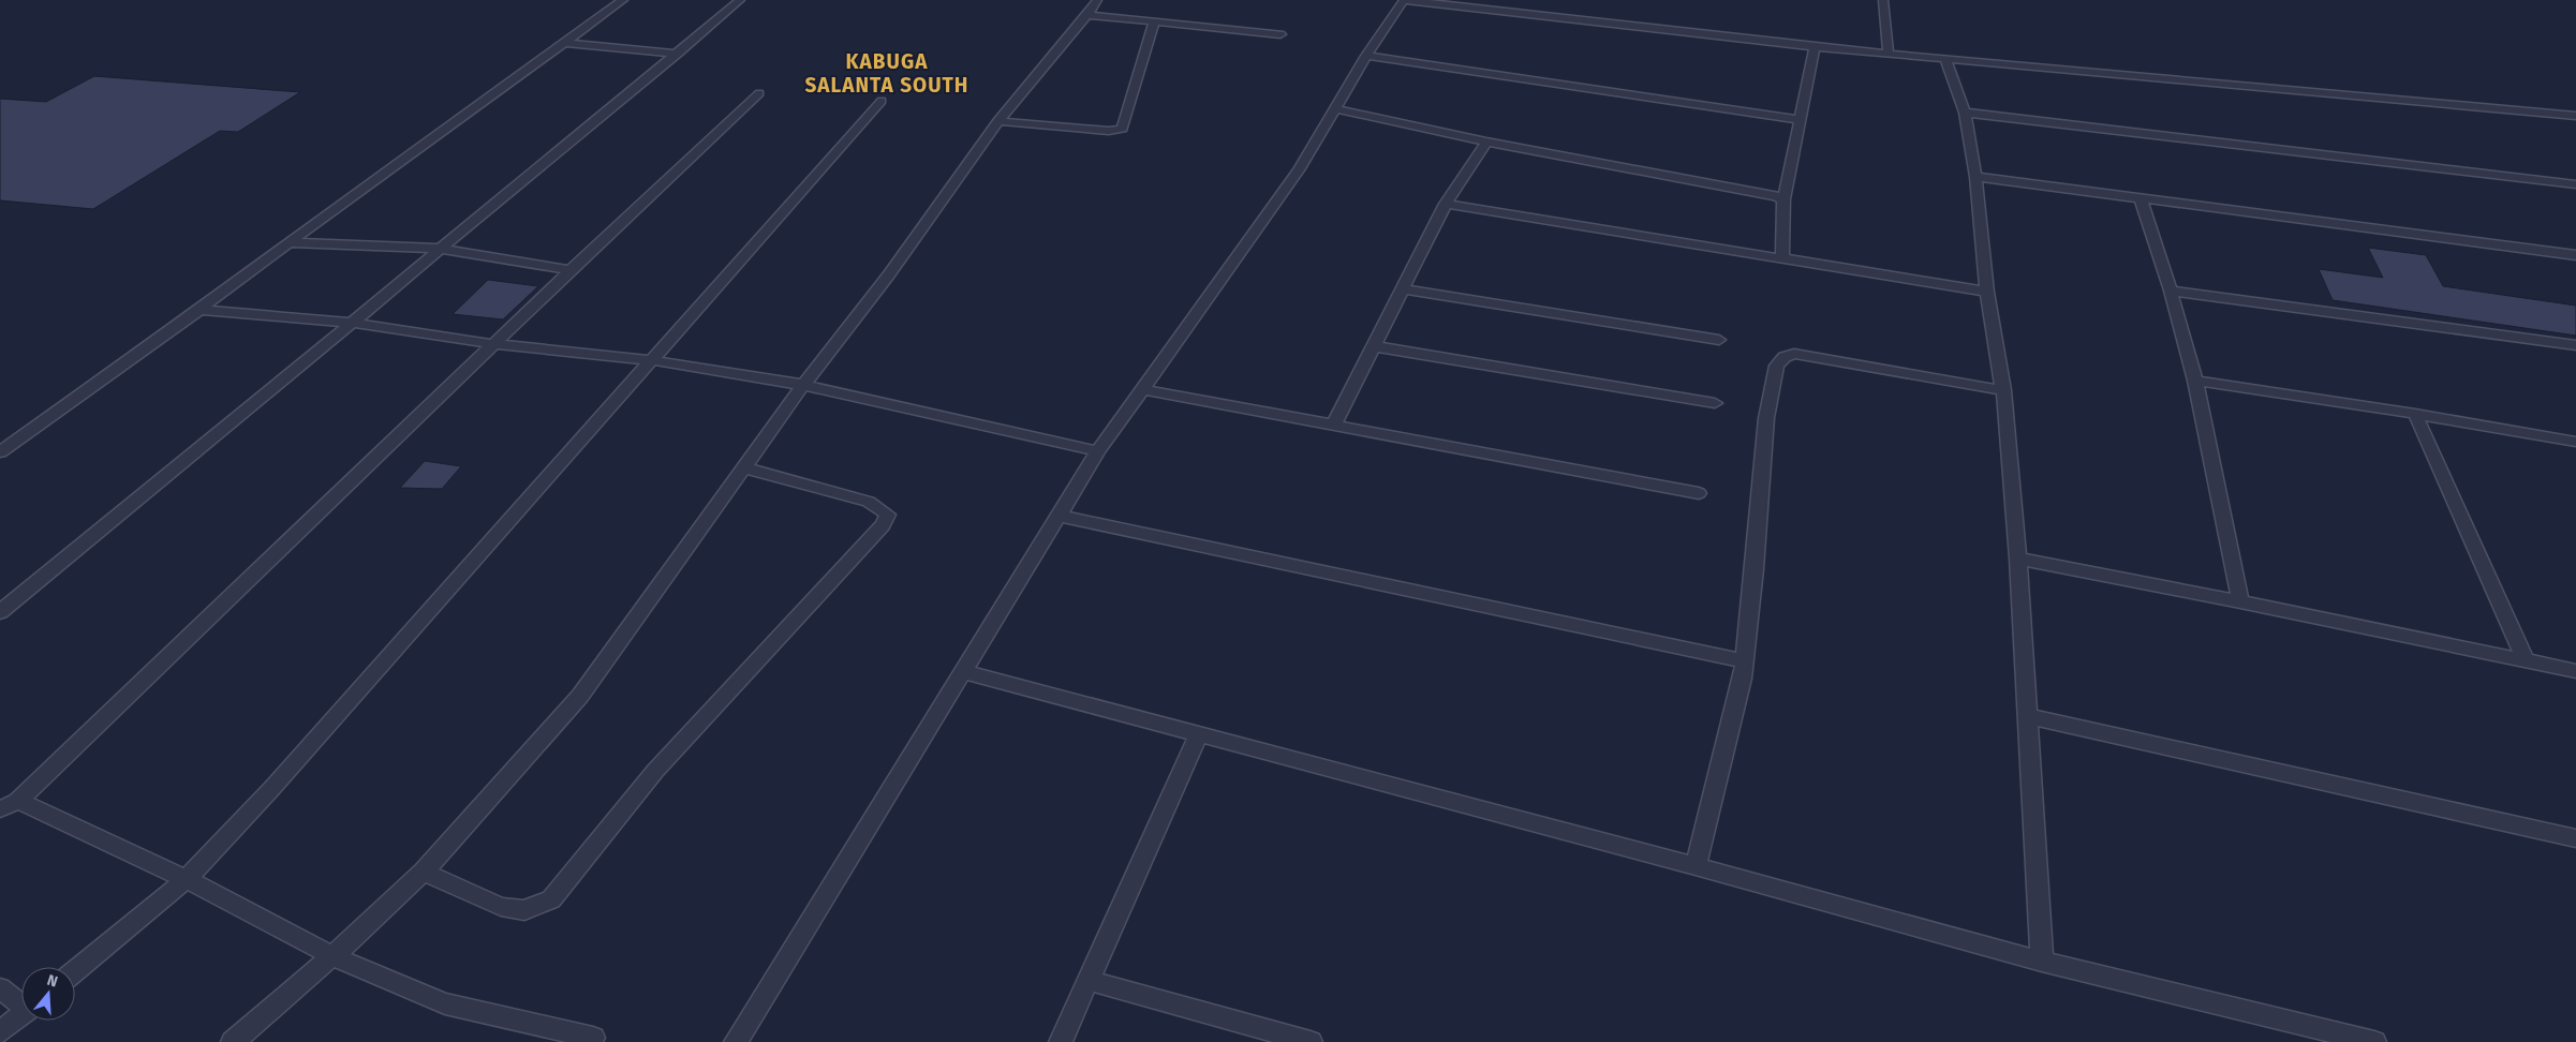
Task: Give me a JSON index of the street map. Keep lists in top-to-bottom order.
{
  "districts": ["KABUGA SALANTA SOUTH"],
  "north": "top"
}
